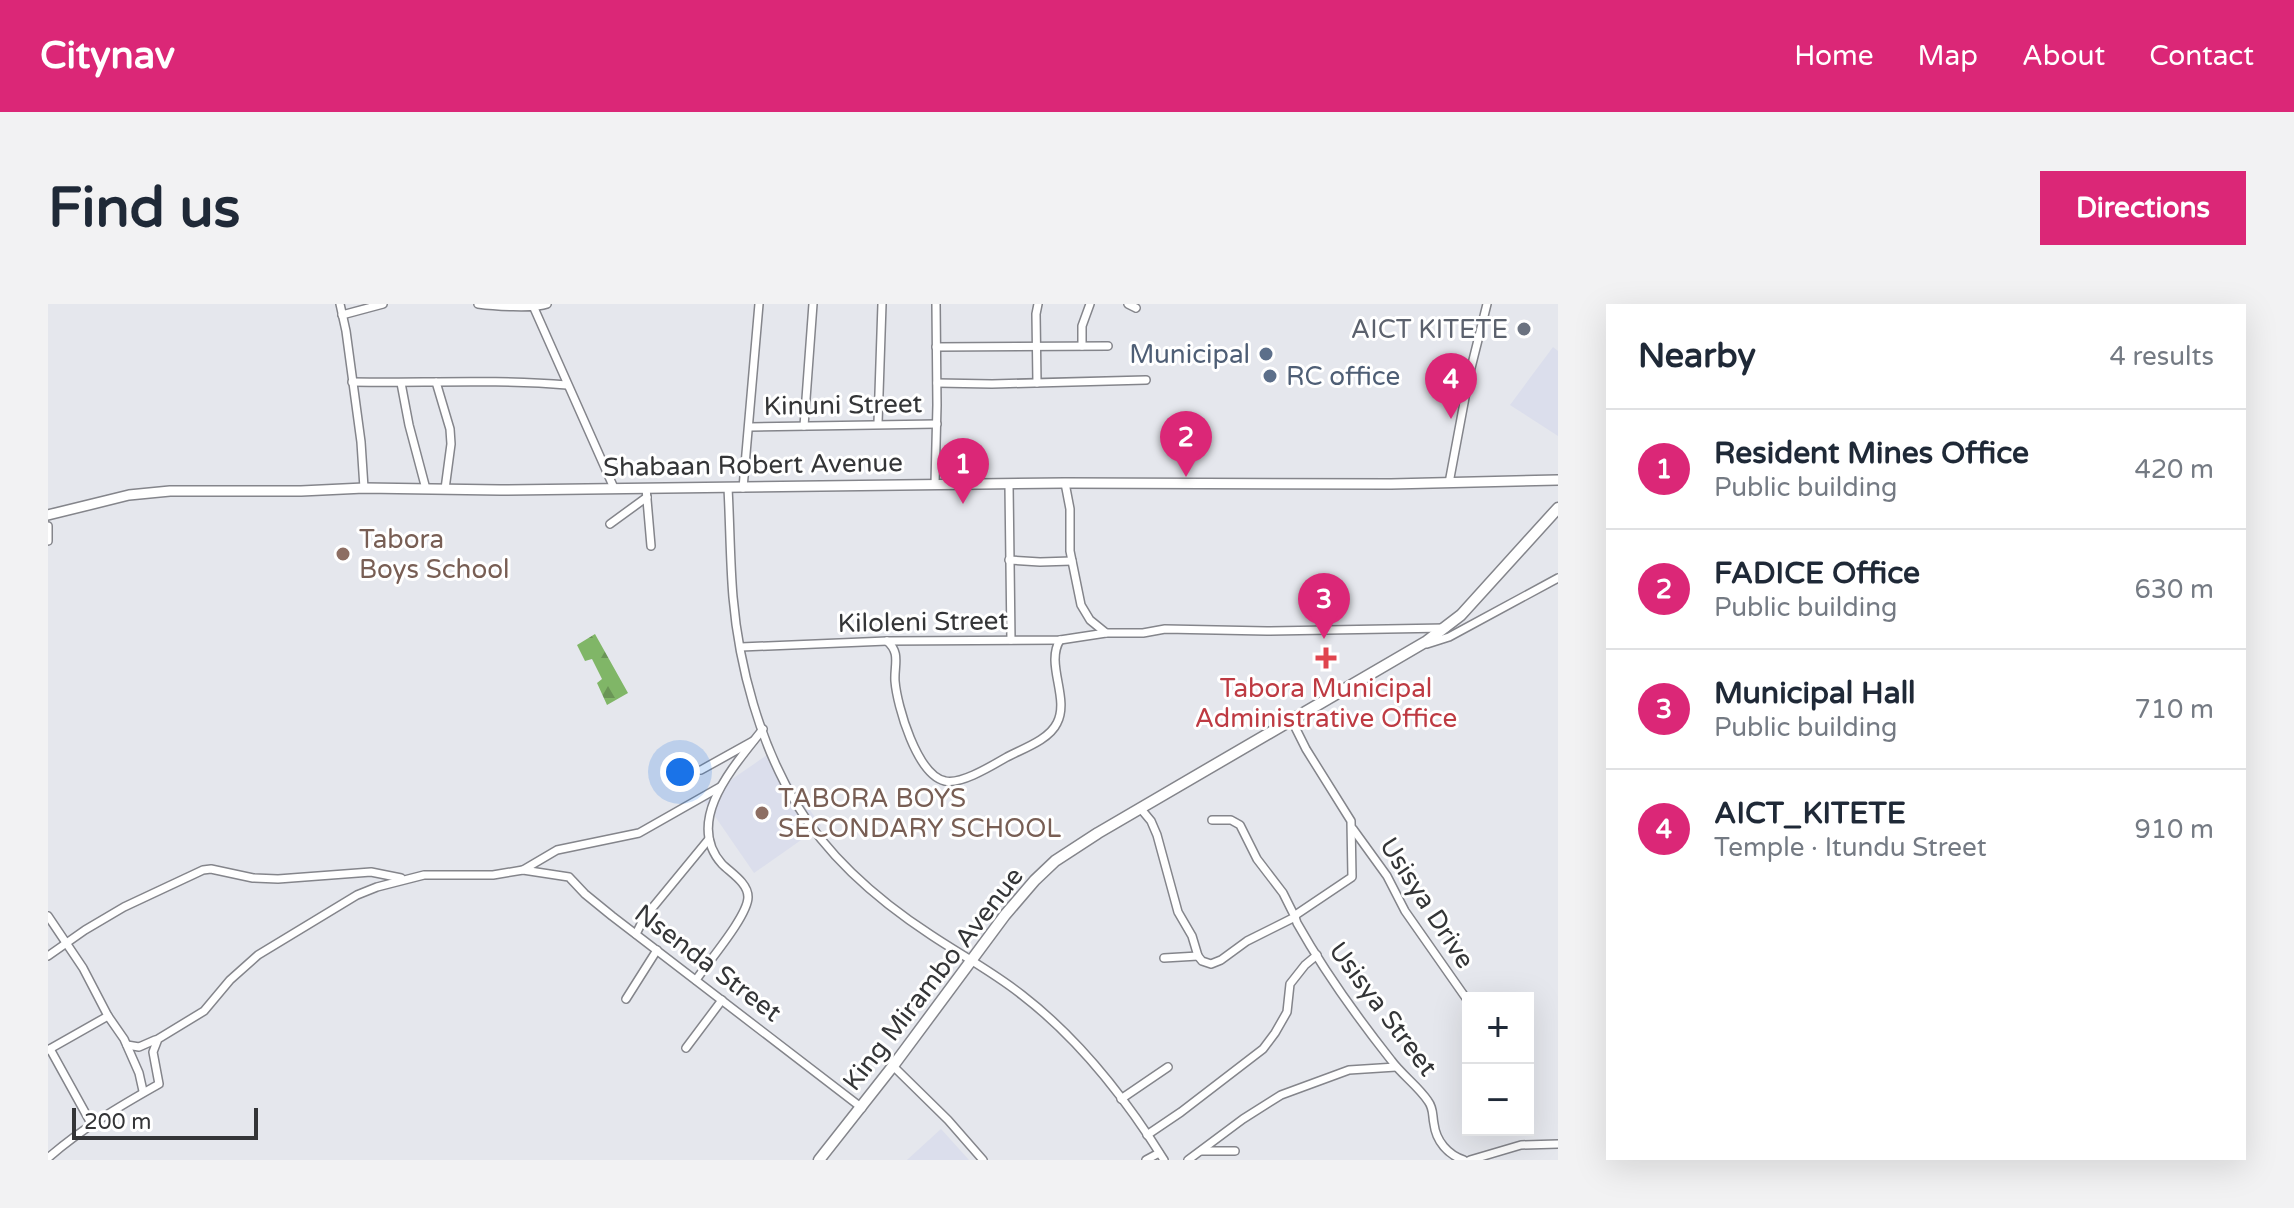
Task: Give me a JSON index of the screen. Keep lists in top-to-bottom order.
{
  "streets": {
    "main road": ["King Mirambo Avenue"],
    "street": [
      "Kinuni Street",
      "Shabaan Robert Avenue",
      "Kiloleni Street",
      "Usisya Drive",
      "Nsenda Street",
      "Usisya Street"
    ]
  },
  "crossings": [
    ["Kiloleni Street", "King Mirambo Avenue"],
    ["Nsenda Street", "King Mirambo Avenue"]
  ],
  "places": {
    "other": [
      "AICT KITETE",
      "Municipal",
      "RC office",
      "Tabora Boys School",
      "TABORA BOYS SECONDARY SCHOOL"
    ],
    "health": ["Tabora Municipal Administrative Office"]
  },
  "scale_bar": "200 m",
  "page": {
    "header": "Citynav",
    "nav": [
      "Home",
      "Map",
      "About",
      "Contact"
    ],
    "buttons": "Directions",
    "title": "Find us",
    "heading": ["Nearby", "4 results"],
    "pins": [
      "4",
      "2",
      "1",
      "3"
    ],
    "list": [
      {
        "mark": "1",
        "name": "Resident Mines Office",
        "note": "Public building",
        "value": "420 m"
      },
      {
        "mark": "2",
        "name": "FADICE Office",
        "note": "Public building",
        "value": "630 m"
      },
      {
        "mark": "3",
        "name": "Municipal Hall",
        "note": "Public building",
        "value": "710 m"
      },
      {
        "mark": "4",
        "name": "AICT_KITETE",
        "note": "Temple · Itundu Street",
        "value": "910 m"
      }
    ],
    "map_buttons": ["+", "−"],
    "scale": "200 m"
  }
}
